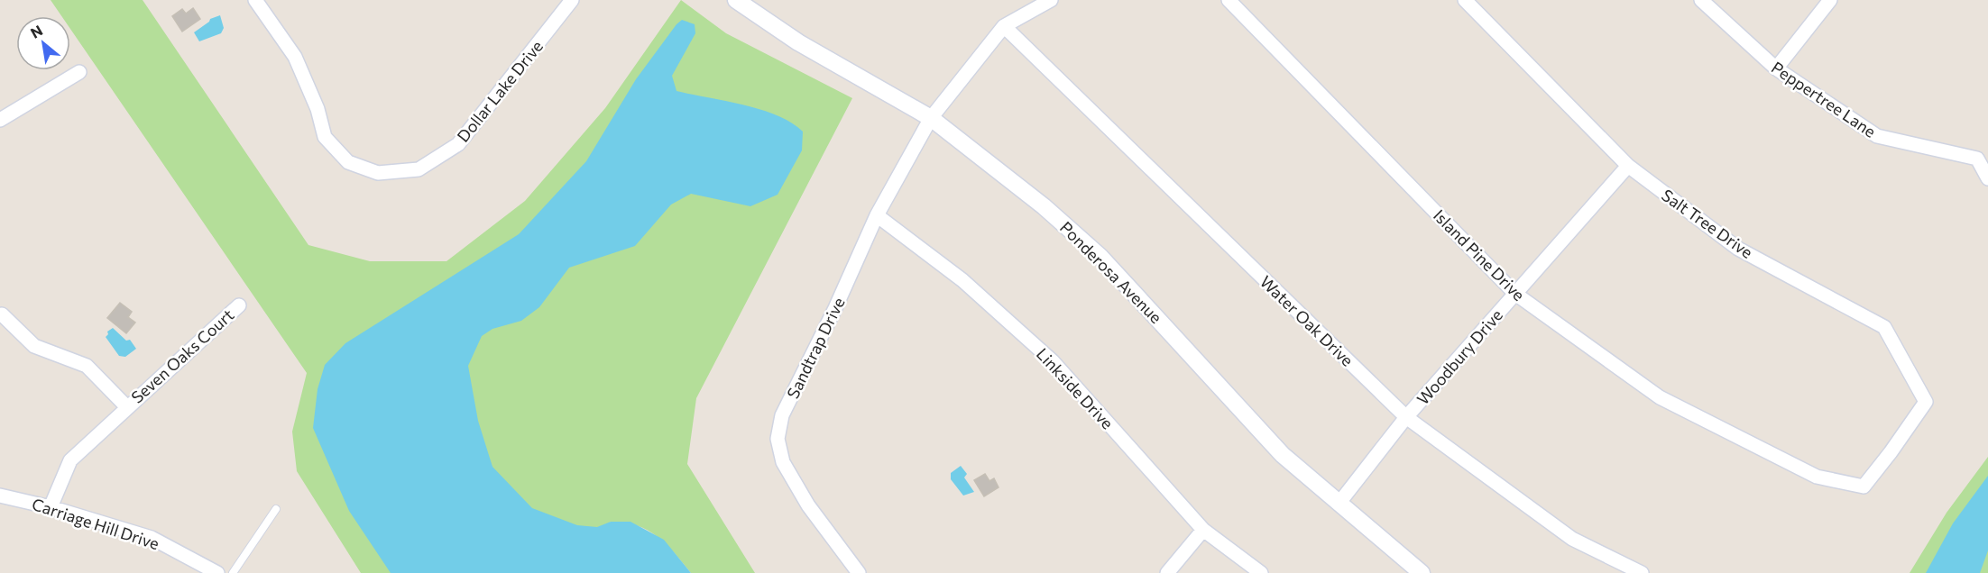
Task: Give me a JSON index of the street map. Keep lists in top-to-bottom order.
{
  "streets": {
    "street": [
      "Dollar Lake Drive",
      "Peppertree Lane",
      "Salt Tree Drive",
      "Island Pine Drive",
      "Ponderosa Avenue",
      "Water Oak Drive",
      "Sandtrap Drive",
      "Seven Oaks Court",
      "Woodbury Drive",
      "Linkside Drive",
      "Carriage Hill Drive"
    ]
  },
  "crossings": [
    ["Salt Tree Drive", "Island Pine Drive"],
    ["Salt Tree Drive", "Woodbury Drive"],
    ["Island Pine Drive", "Woodbury Drive"],
    ["Ponderosa Avenue", "Sandtrap Drive"],
    ["Ponderosa Avenue", "Woodbury Drive"],
    ["Water Oak Drive", "Sandtrap Drive"],
    ["Water Oak Drive", "Woodbury Drive"],
    ["Sandtrap Drive", "Linkside Drive"],
    ["Seven Oaks Court", "Carriage Hill Drive"]
  ],
  "north": "top left"
}
